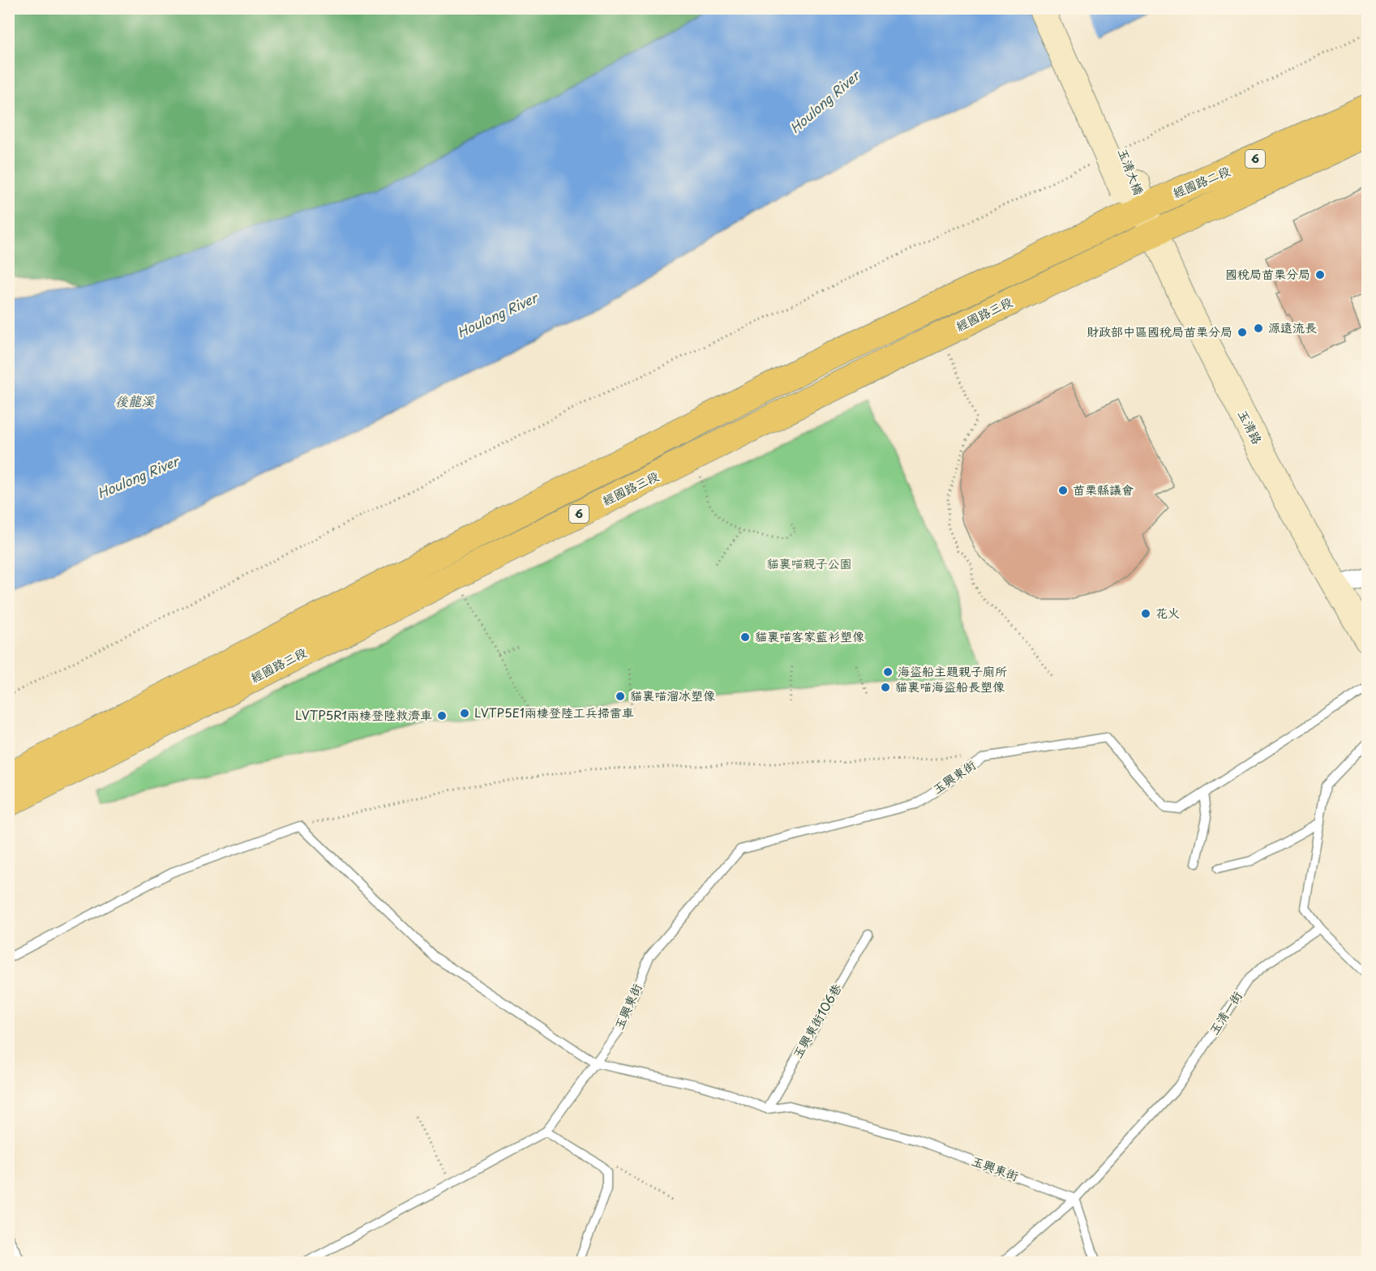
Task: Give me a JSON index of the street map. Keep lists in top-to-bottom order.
{
  "streets": {
    "main road": ["6", "經國路二段", "經國路三段"],
    "street": ["玉清大橋", "玉清路"],
    "lane": ["玉興東街", "玉清一街", "玉興東街106巷"]
  },
  "crossings": [
    ["6", "玉清大橋"],
    ["6", "經國路二段"],
    ["6", "玉清路"],
    ["玉清大橋", "經國路二段"],
    ["玉清大橋", "玉清路"],
    ["經國路二段", "經國路三段"],
    ["經國路二段", "玉清路"],
    ["經國路三段", "玉清路"],
    ["玉興東街", "玉清一街"],
    ["玉興東街", "玉興東街106巷"]
  ],
  "water": ["Houlong River", "後龍溪"],
  "parks": ["貓裏喵親子公園"],
  "places": [
    "國稅局苗栗分局",
    "源遠流長",
    "財政部中區國稅局苗栗分局",
    "苗栗縣議會",
    "花火",
    "貓裏喵客家藍衫塑像",
    "海盜船主題親子廁所",
    "貓裏喵海盜船長塑像",
    "貓裏喵溜冰塑像",
    "LVTP5E1兩棲登陸工兵掃雷車",
    "LVTP5R1兩棲登陸救濟車"
  ]
}
